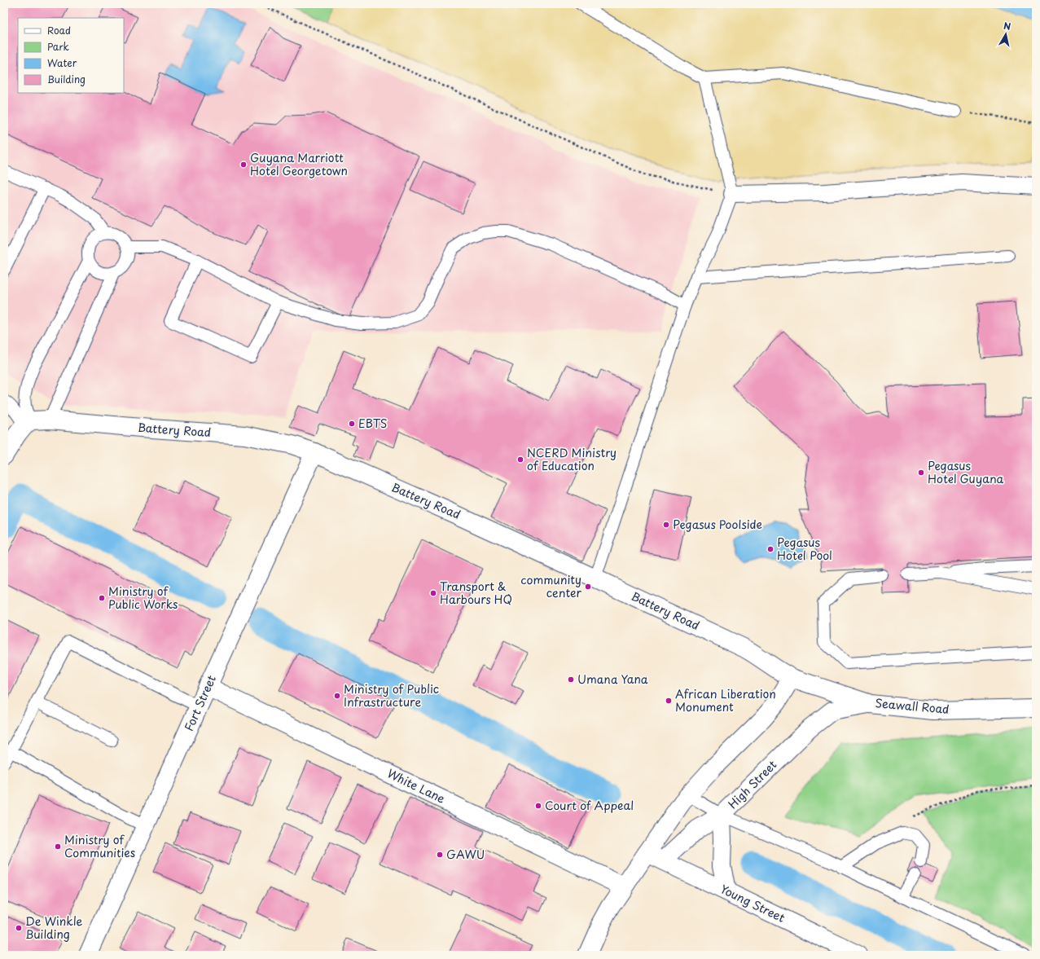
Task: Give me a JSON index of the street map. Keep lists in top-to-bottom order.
{
  "streets": {
    "street": [
      "Battery Road",
      "Fort Street",
      "Seawall Road",
      "High Street",
      "White Lane",
      "Young Street"
    ]
  },
  "crossings": [
    ["Battery Road", "Fort Street"],
    ["Battery Road", "Seawall Road"],
    ["Fort Street", "White Lane"],
    ["Seawall Road", "High Street"],
    ["High Street", "Young Street"]
  ],
  "places": [
    "Guyana Marriott Hotel Georgetown",
    "EBTS",
    "NCERD Ministry of Education",
    "Pegasus Hotel Guyana",
    "Pegasus Poolside",
    "Pegasus Hotel Pool",
    "community center",
    "Transport & Harbours HQ",
    "Ministry of Public Works",
    "Umana Yana",
    "Ministry of Public Infrastructure",
    "African Liberation Monument",
    "Court of Appeal",
    "Ministry of Communities",
    "GAWU",
    "De Winkle Building"
  ],
  "legend": [
    "Road",
    "Park",
    "Water",
    "Building"
  ],
  "north": "top"
}
